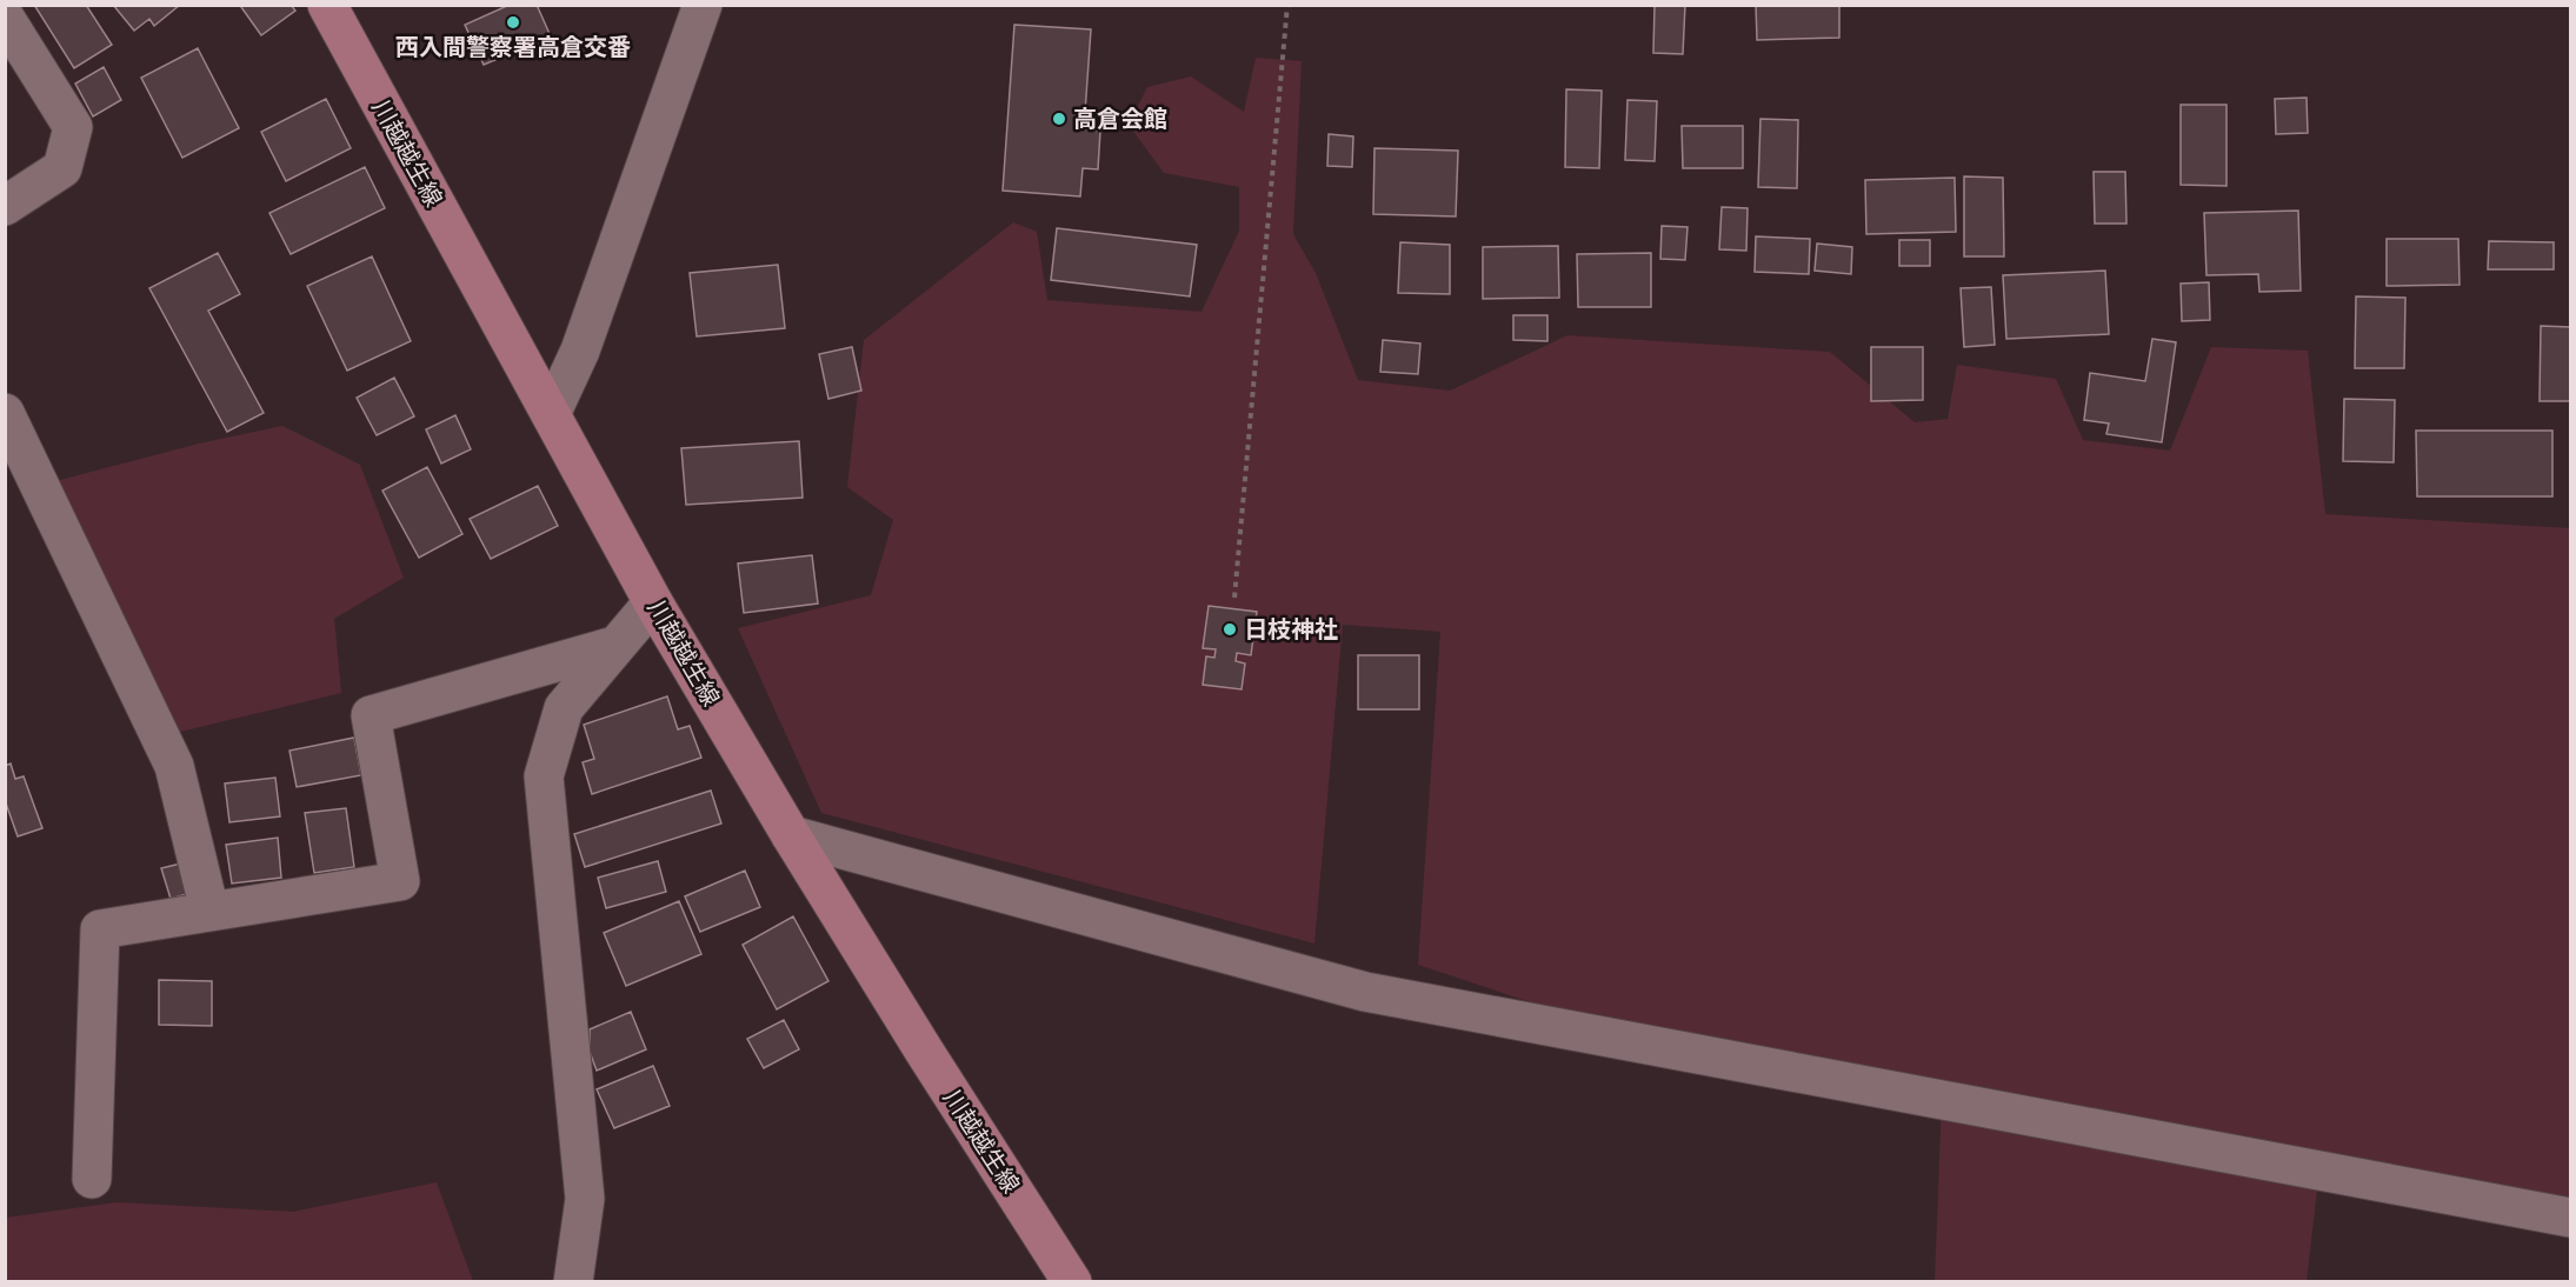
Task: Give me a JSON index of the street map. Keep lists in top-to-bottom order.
{
  "streets": {
    "main road": ["川越越生線"]
  },
  "places": ["西入間警察署高倉交番", "高倉会館", "日枝神社"]
}
